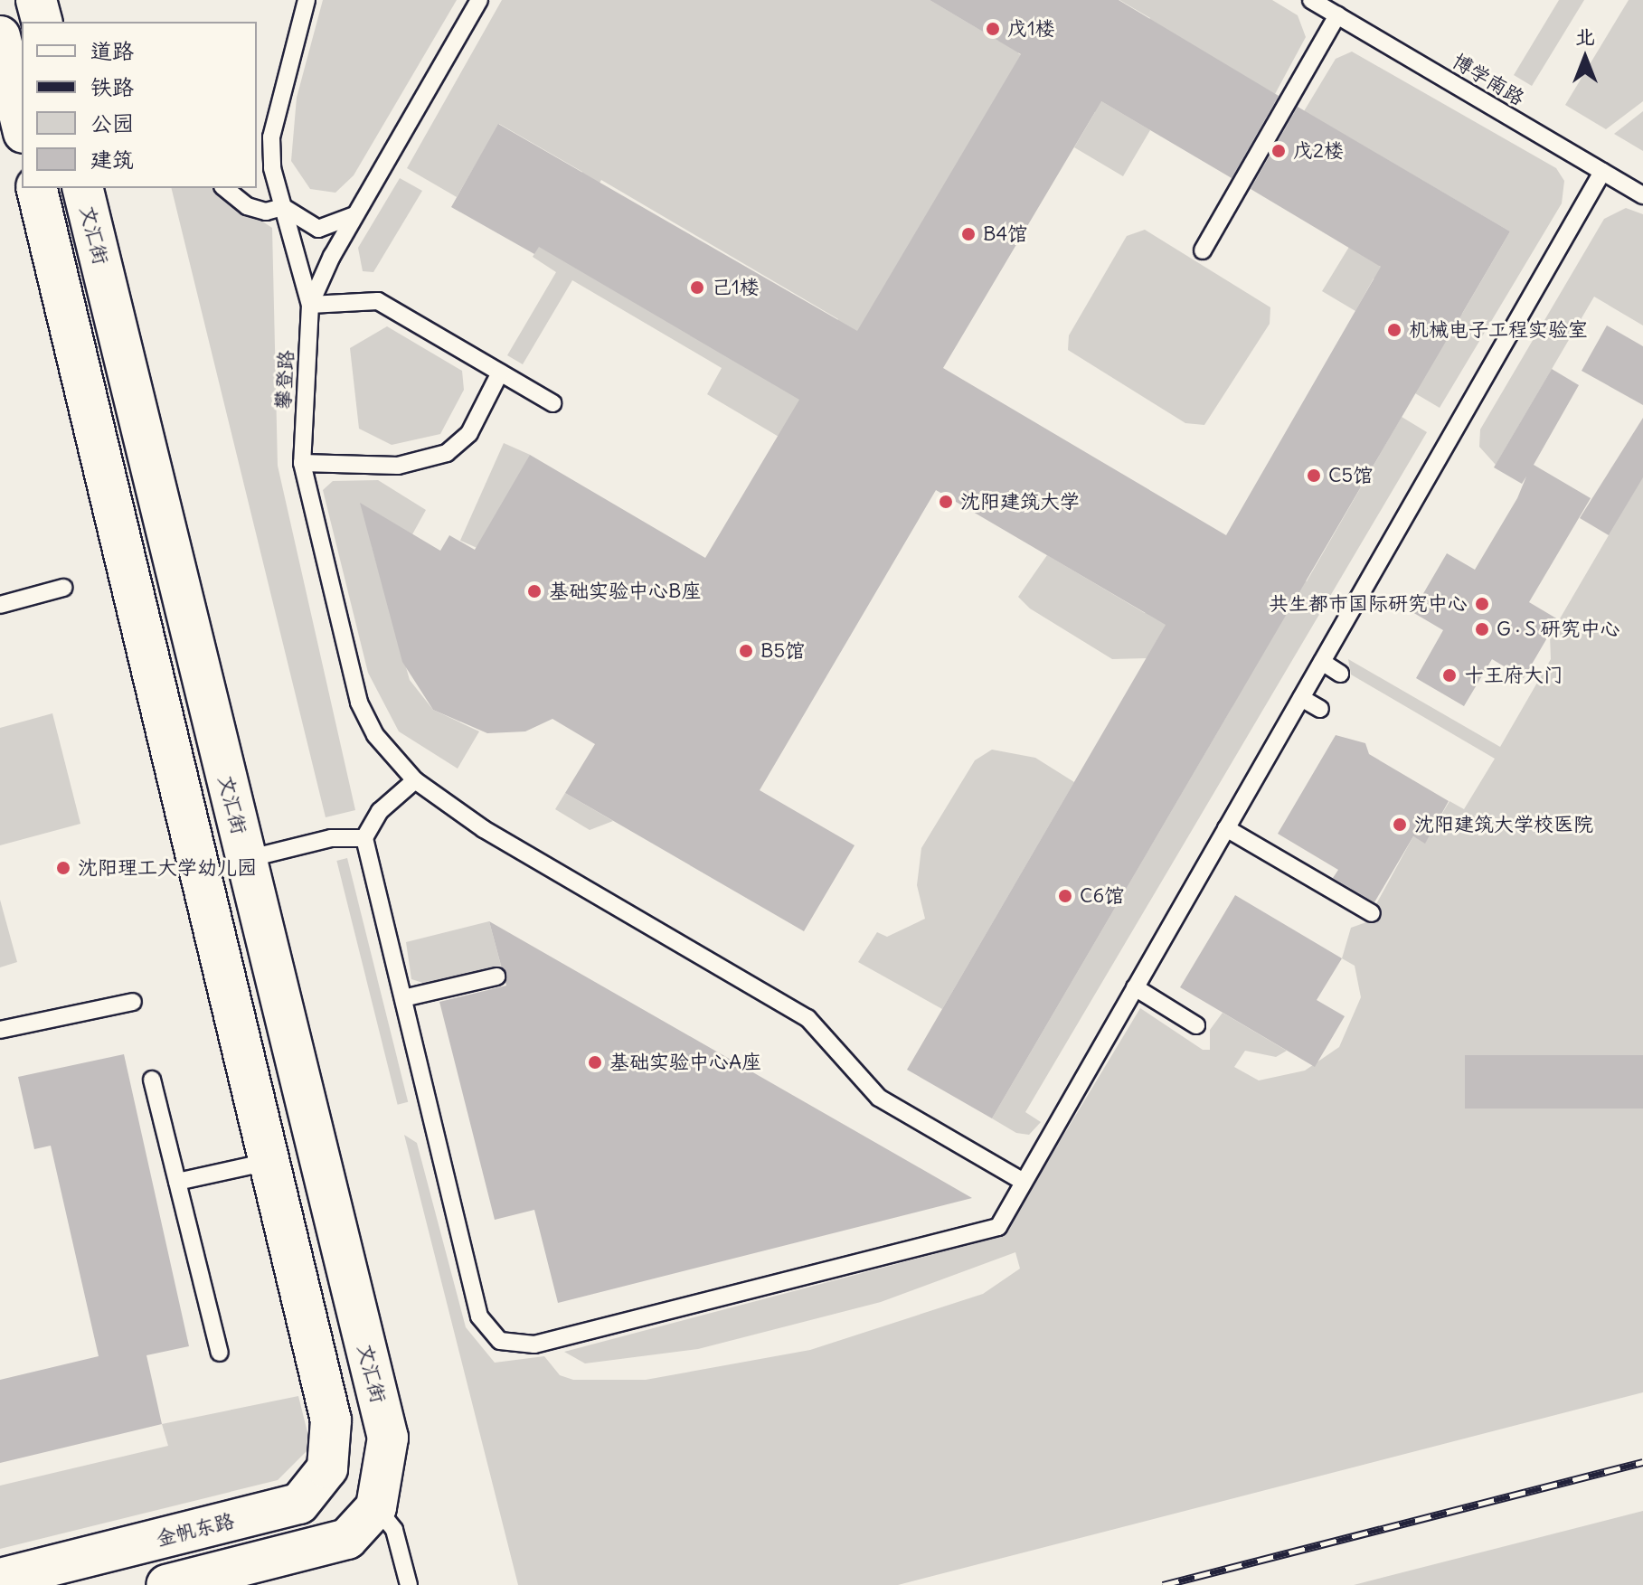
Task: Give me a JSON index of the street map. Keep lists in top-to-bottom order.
{
  "streets": {
    "street": ["文汇街", "金帆东路"],
    "lane": ["博学南路", "攀登路"]
  },
  "places": [
    "戊1楼",
    "戊2楼",
    "B4馆",
    "己1楼",
    "机械电子工程实验室",
    "C5馆",
    "沈阳建筑大学",
    "基础实验中心B座",
    "共生都市国际研究中心",
    "G · S 研究中心",
    "B5馆",
    "十王府大门",
    "沈阳建筑大学校医院",
    "沈阳理工大学幼儿园",
    "C6馆",
    "基础实验中心A座"
  ],
  "legend": [
    "道路",
    "铁路",
    "公园",
    "建筑"
  ],
  "north": "top"
}
